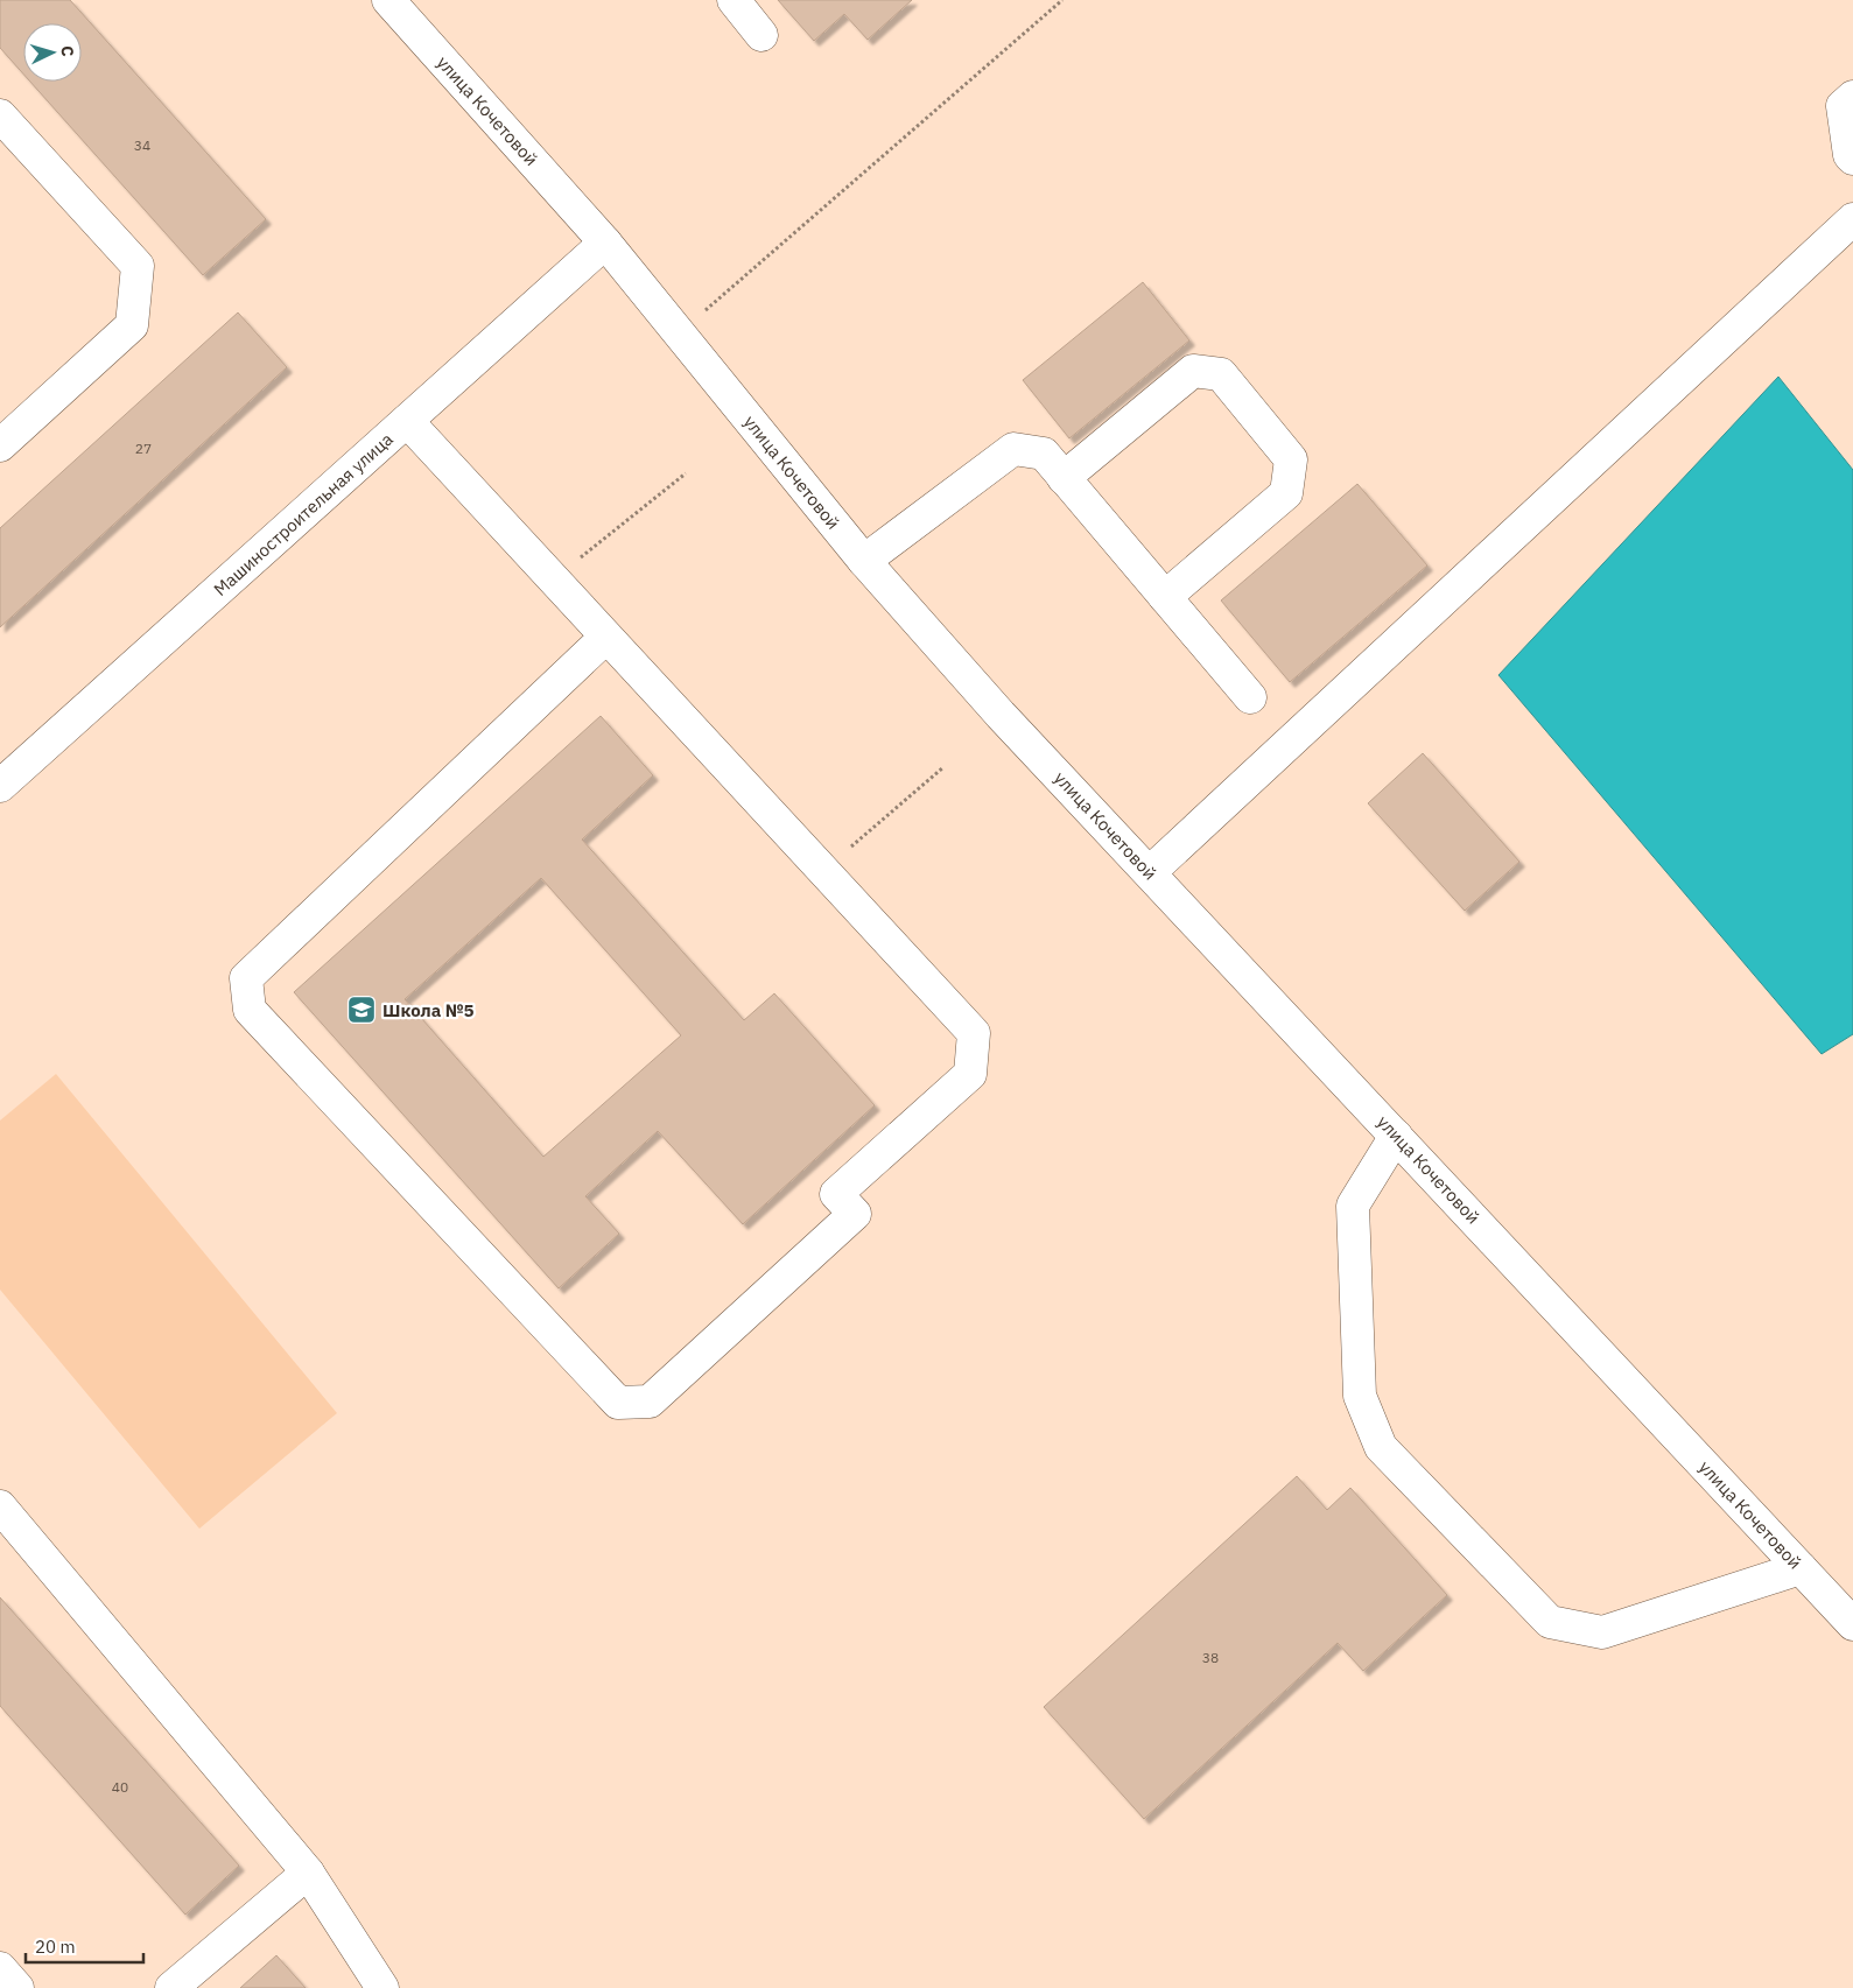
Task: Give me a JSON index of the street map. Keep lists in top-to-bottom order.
{
  "streets": {
    "main road": ["улица Кочетовой", "Машиностроительная улица"]
  },
  "crossings": [
    ["улица Кочетовой", "Машиностроительная улица"]
  ],
  "places": {
    "school or university": ["Школа №5"]
  },
  "house_numbers": [
    "34",
    "27",
    "38",
    "40"
  ],
  "scale_bar": "20 m",
  "north": "right"
}
